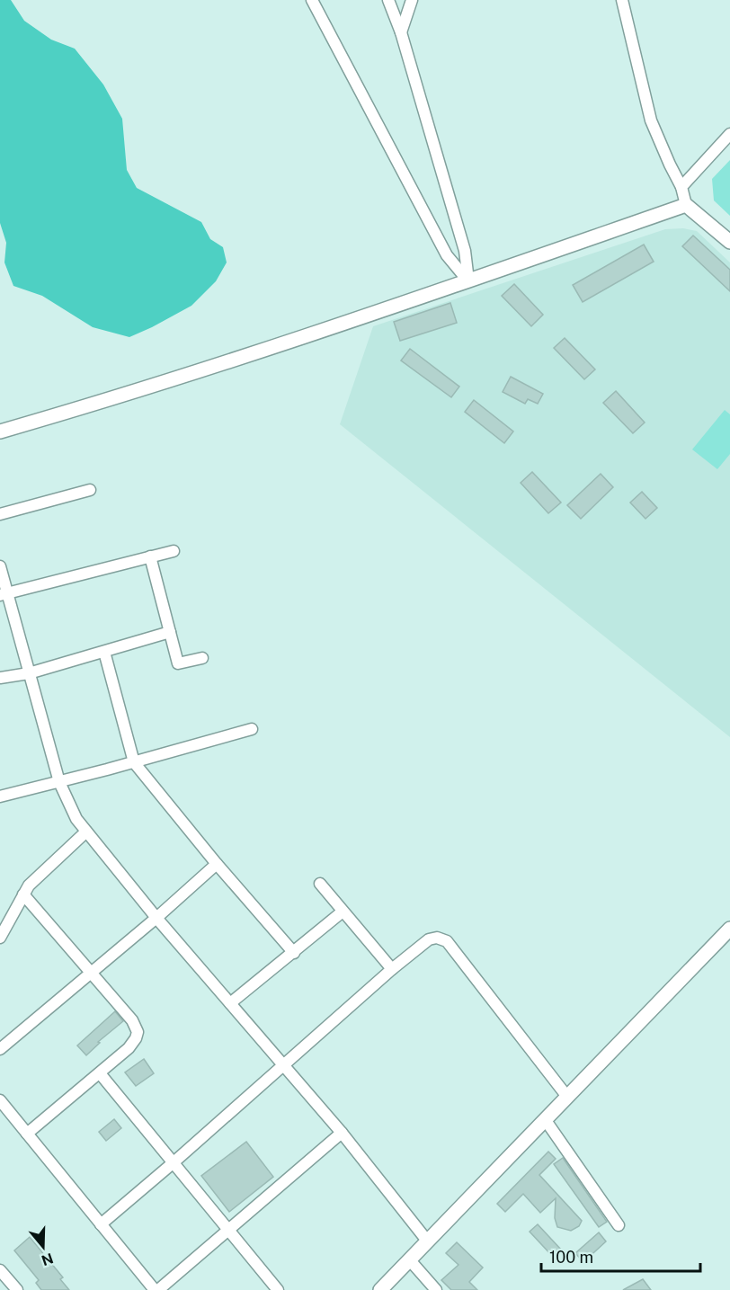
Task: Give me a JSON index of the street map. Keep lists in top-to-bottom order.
{
  "scale_bar": "100 m",
  "north": "bottom"
}
